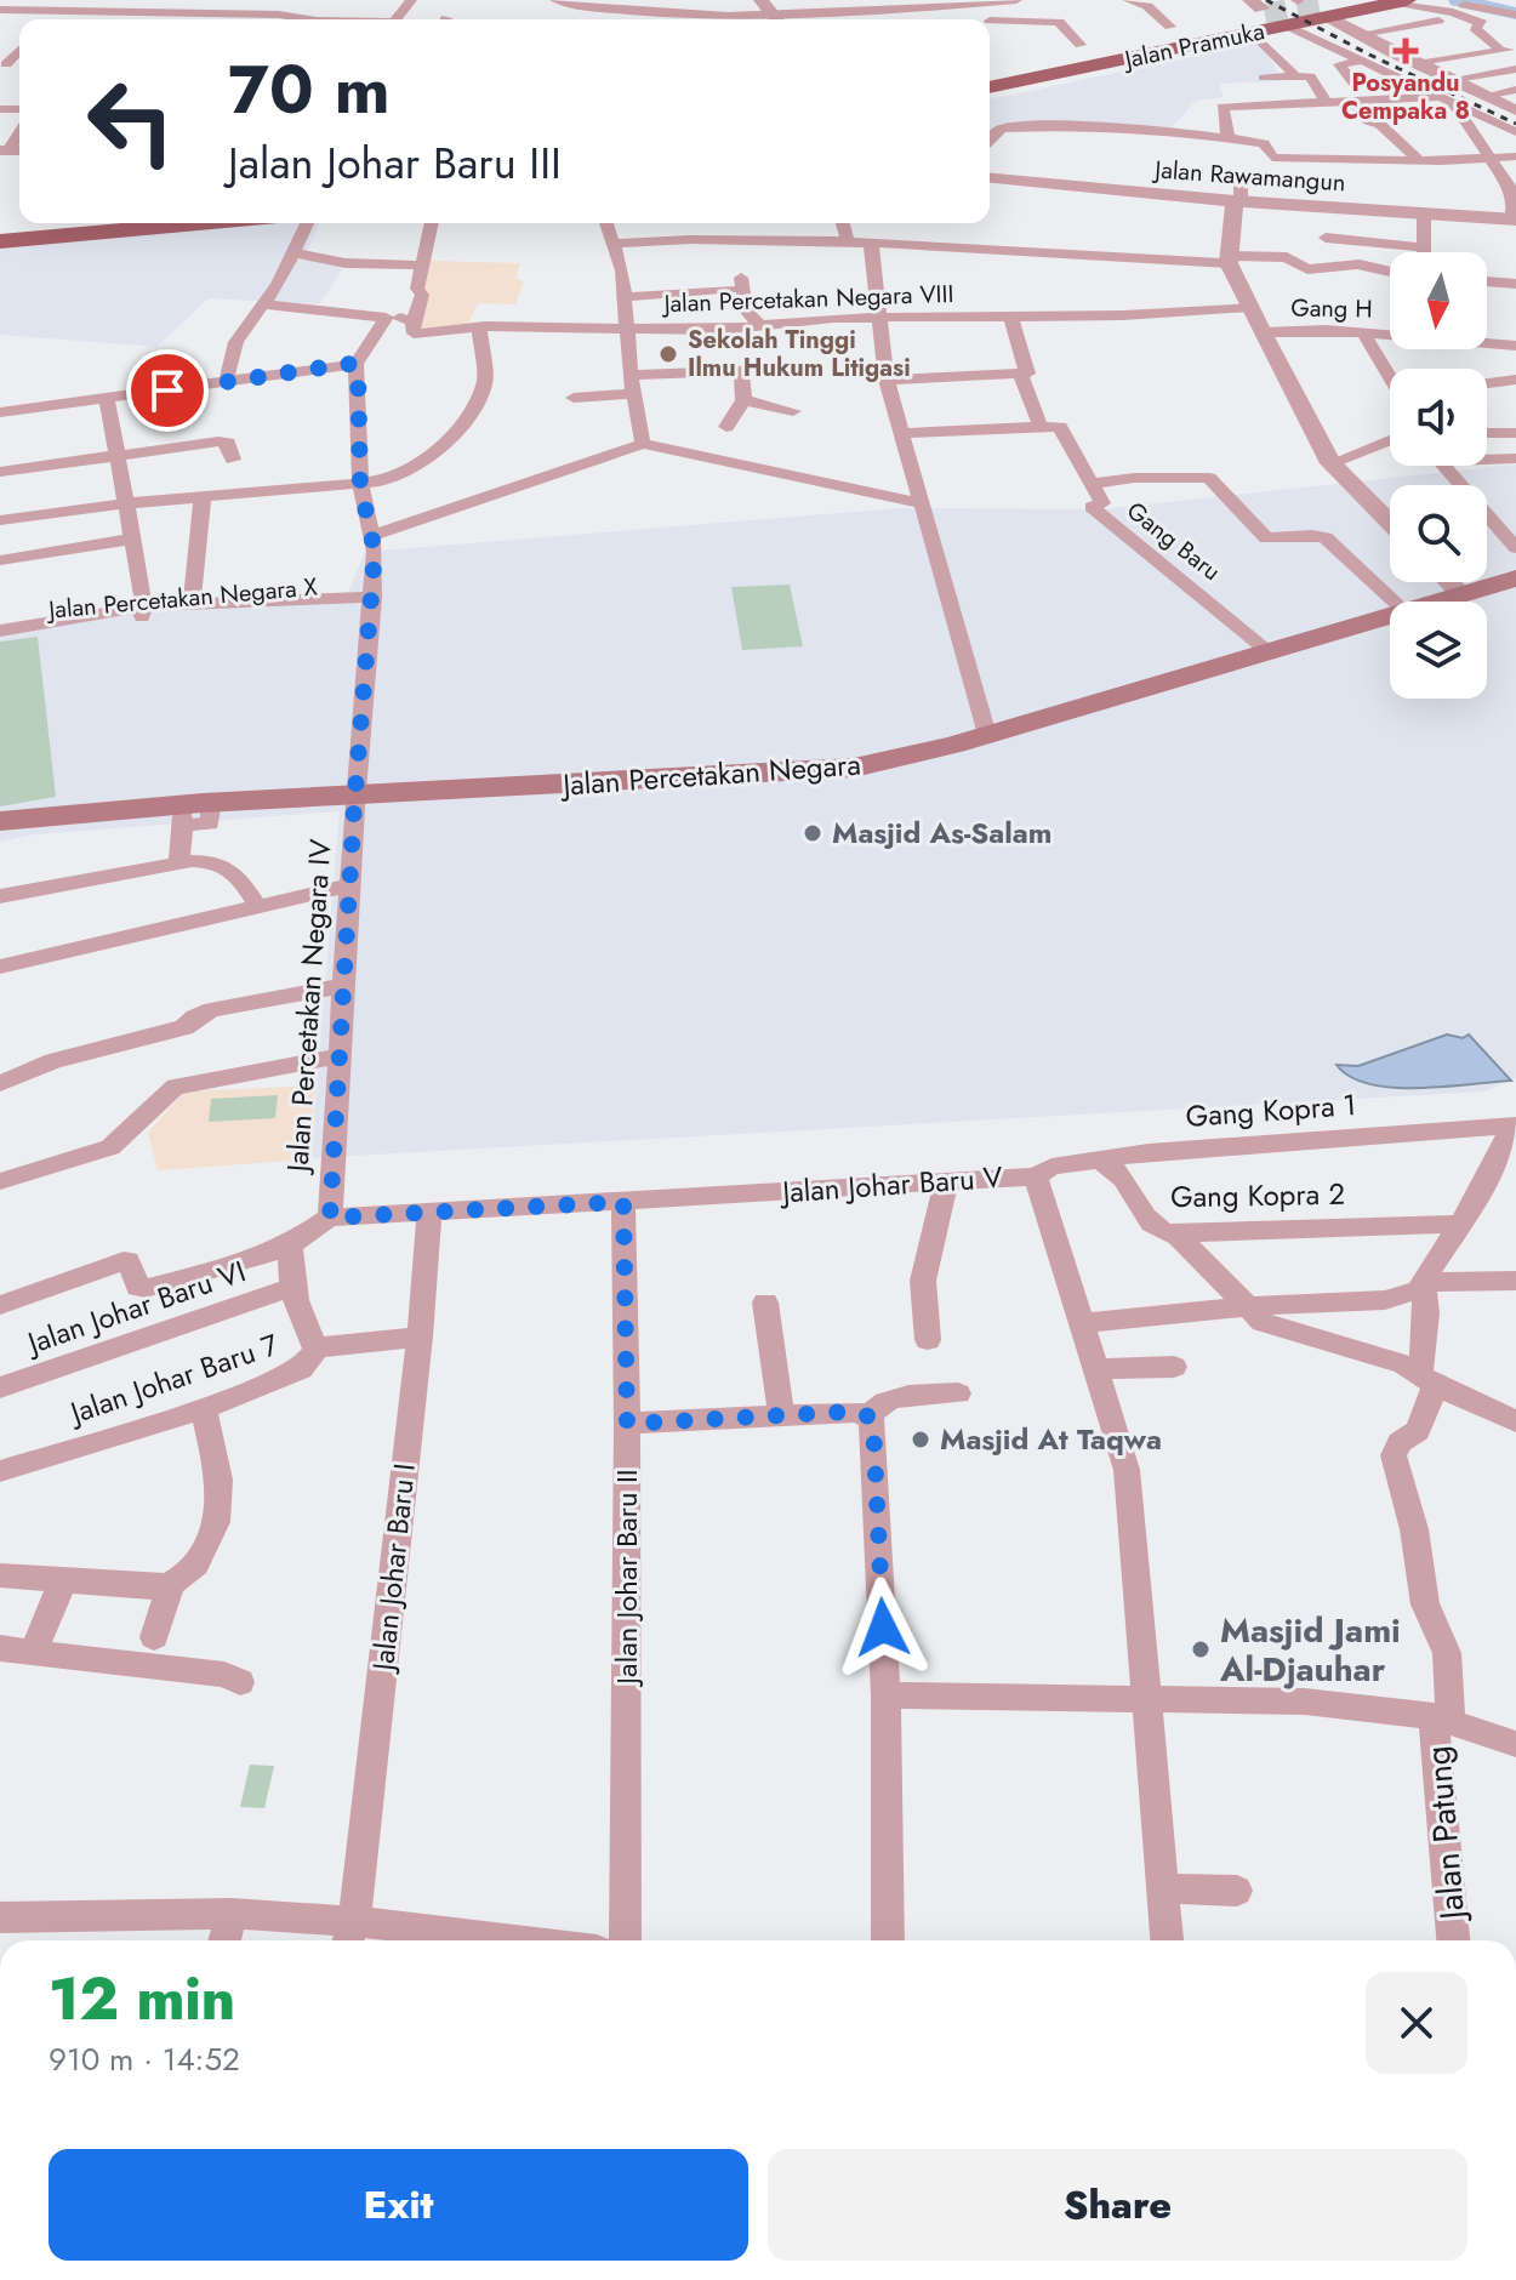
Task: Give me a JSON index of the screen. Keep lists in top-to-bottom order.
{
  "streets": {
    "main road": ["Jalan Pramuka", "Jalan Percetakan Negara"],
    "street": [
      "Jalan Rawamangun",
      "Jalan Percetakan Negara VIII",
      "Gang H",
      "Gang Baru",
      "Jalan Percetakan Negara X",
      "Jalan Percetakan Negara IV",
      "Gang Kopra 1",
      "Jalan Johar Baru V",
      "Gang Kopra 2",
      "Jalan Johar Baru VI",
      "Jalan Johar Baru 7",
      "Jalan Johar Baru I",
      "Jalan Johar Baru II",
      "Jalan Patung"
    ]
  },
  "crossings": [
    ["Gang Baru", "Jalan Percetakan Negara"],
    ["Jalan Percetakan Negara X", "Jalan Percetakan Negara IV"],
    ["Jalan Percetakan Negara", "Jalan Percetakan Negara IV"],
    ["Jalan Percetakan Negara IV", "Jalan Johar Baru V"],
    ["Gang Kopra 1", "Jalan Johar Baru V"],
    ["Gang Kopra 1", "Gang Kopra 2"],
    ["Jalan Johar Baru V", "Jalan Johar Baru I"],
    ["Jalan Johar Baru V", "Jalan Johar Baru II"],
    ["Jalan Johar Baru 7", "Jalan Johar Baru I"]
  ],
  "places": {
    "health": ["Posyandu Cempaka 8"],
    "other": [
      "Sekolah Tinggi Ilmu Hukum Litigasi",
      "Masjid As-Salam",
      "Masjid At Taqwa",
      "Masjid Jami Al-Djauhar"
    ]
  },
  "north": "bottom",
  "page": {
    "turn": ["70 m", "Jalan Johar Baru III"],
    "heading": ["12 min", "910 m · 14:52"],
    "buttons": ["Exit", "Share"]
  }
}
